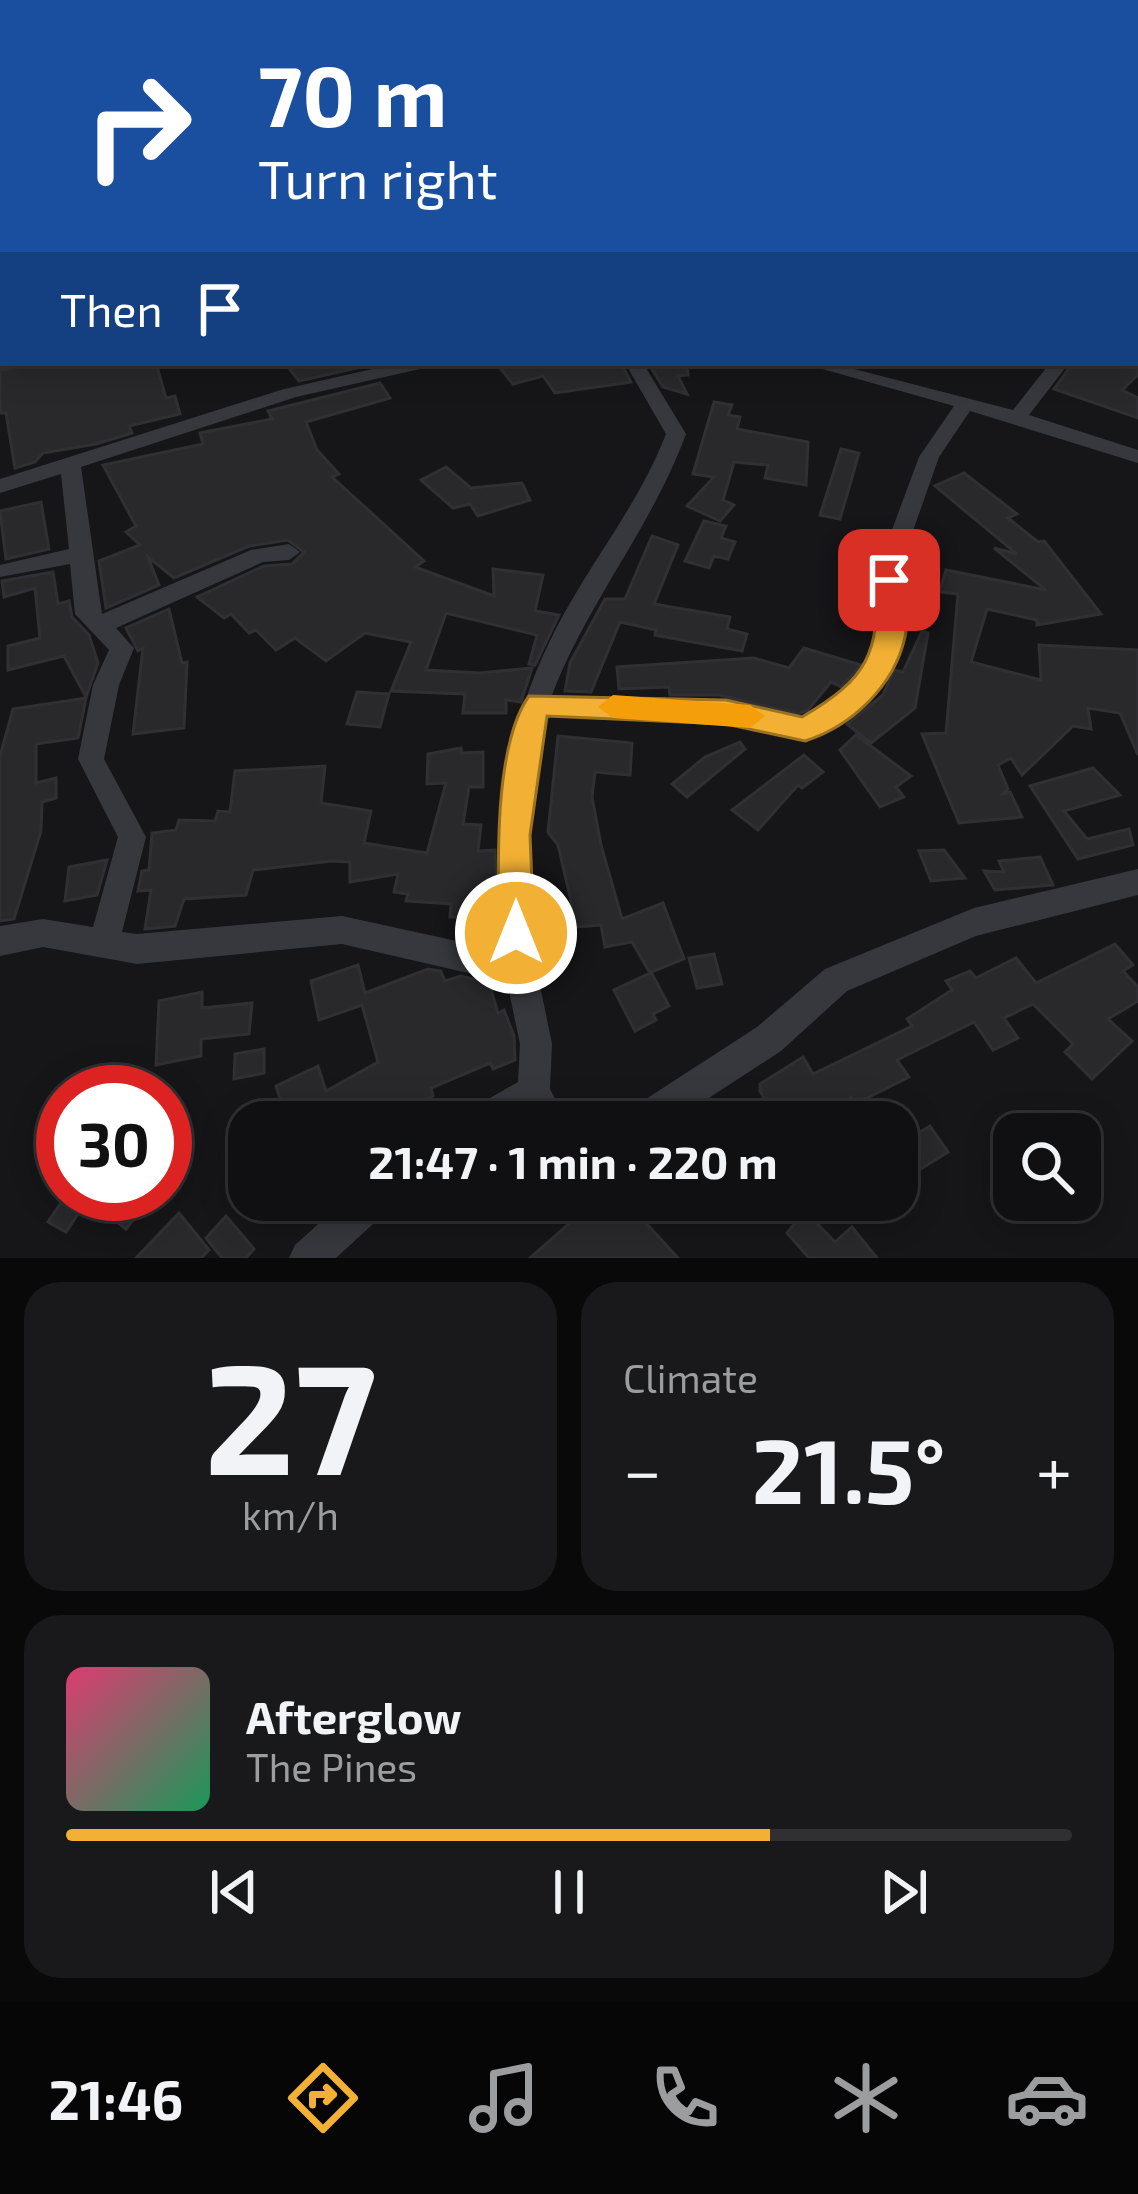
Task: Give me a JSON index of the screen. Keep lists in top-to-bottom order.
{
  "page": {
    "turn": ["70 m", "Turn right"],
    "then": "Then",
    "limit": "30",
    "trip": "21:47 · 1 min · 220 m",
    "tile": [
      ["27", "km/h"],
      "Climate"
    ],
    "heat": ["−", "21.5°", "+"],
    "song": ["Afterglow", "The Pines"],
    "tabs": "21:46"
  }
}
